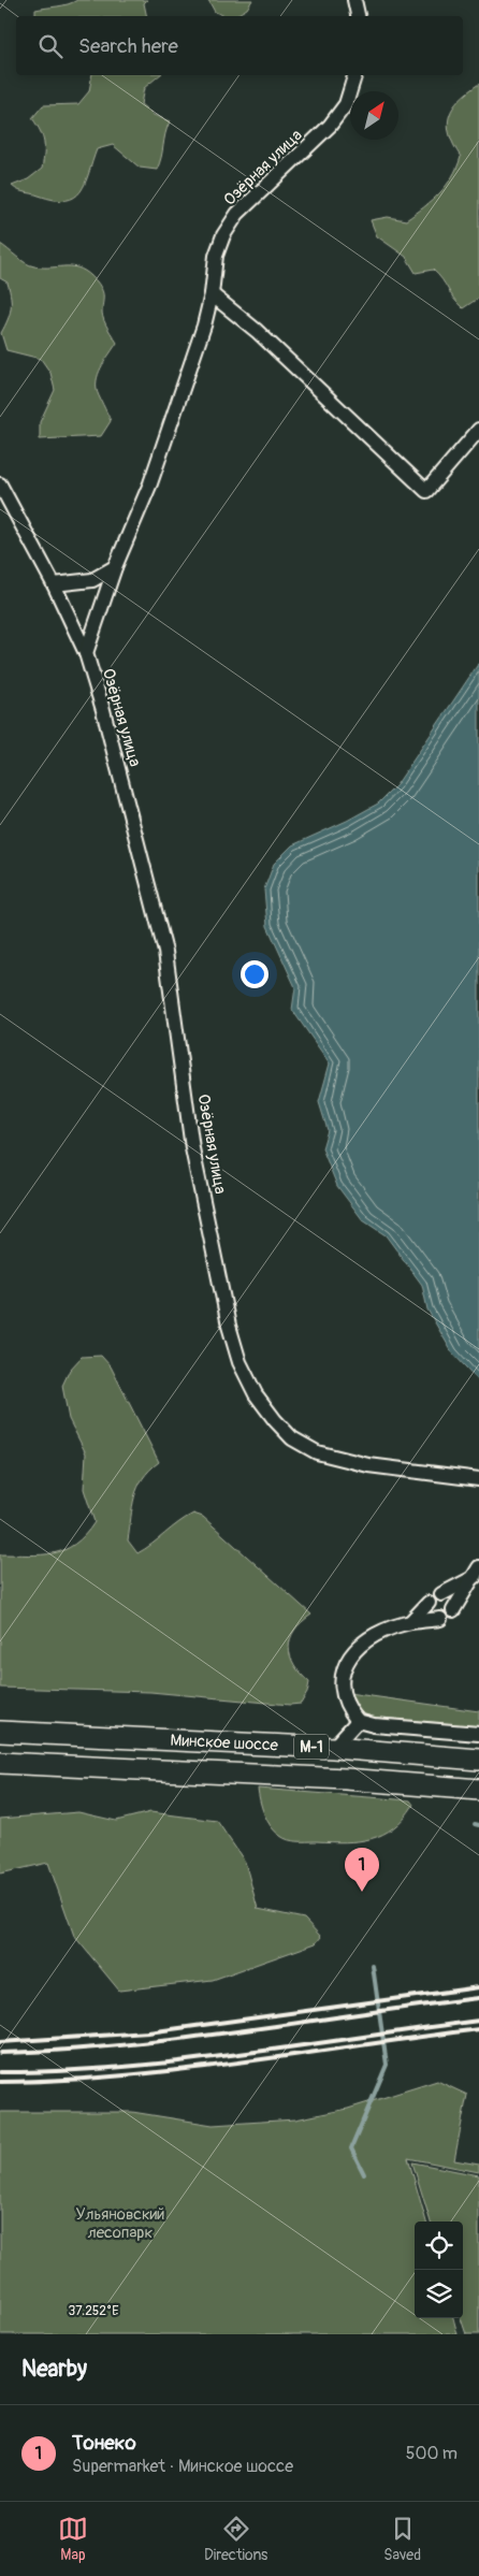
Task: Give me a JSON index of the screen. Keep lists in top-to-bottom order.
{
  "streets": {
    "highway": ["Минское шоссе", "М-1"],
    "street": ["Озёрная улица"]
  },
  "parks": ["Ульяновский лесопарк"],
  "north": "top right",
  "page": {
    "search": "Search here",
    "pins": "1",
    "heading": "Nearby",
    "list": [
      {
        "mark": "1",
        "name": "Тонеко",
        "note": "Supermarket · Минское шоссе",
        "value": "500 m"
      }
    ],
    "nav": ["Map", "Directions", "Saved"]
  },
  "coordinates": ["37.252°E"]
}
